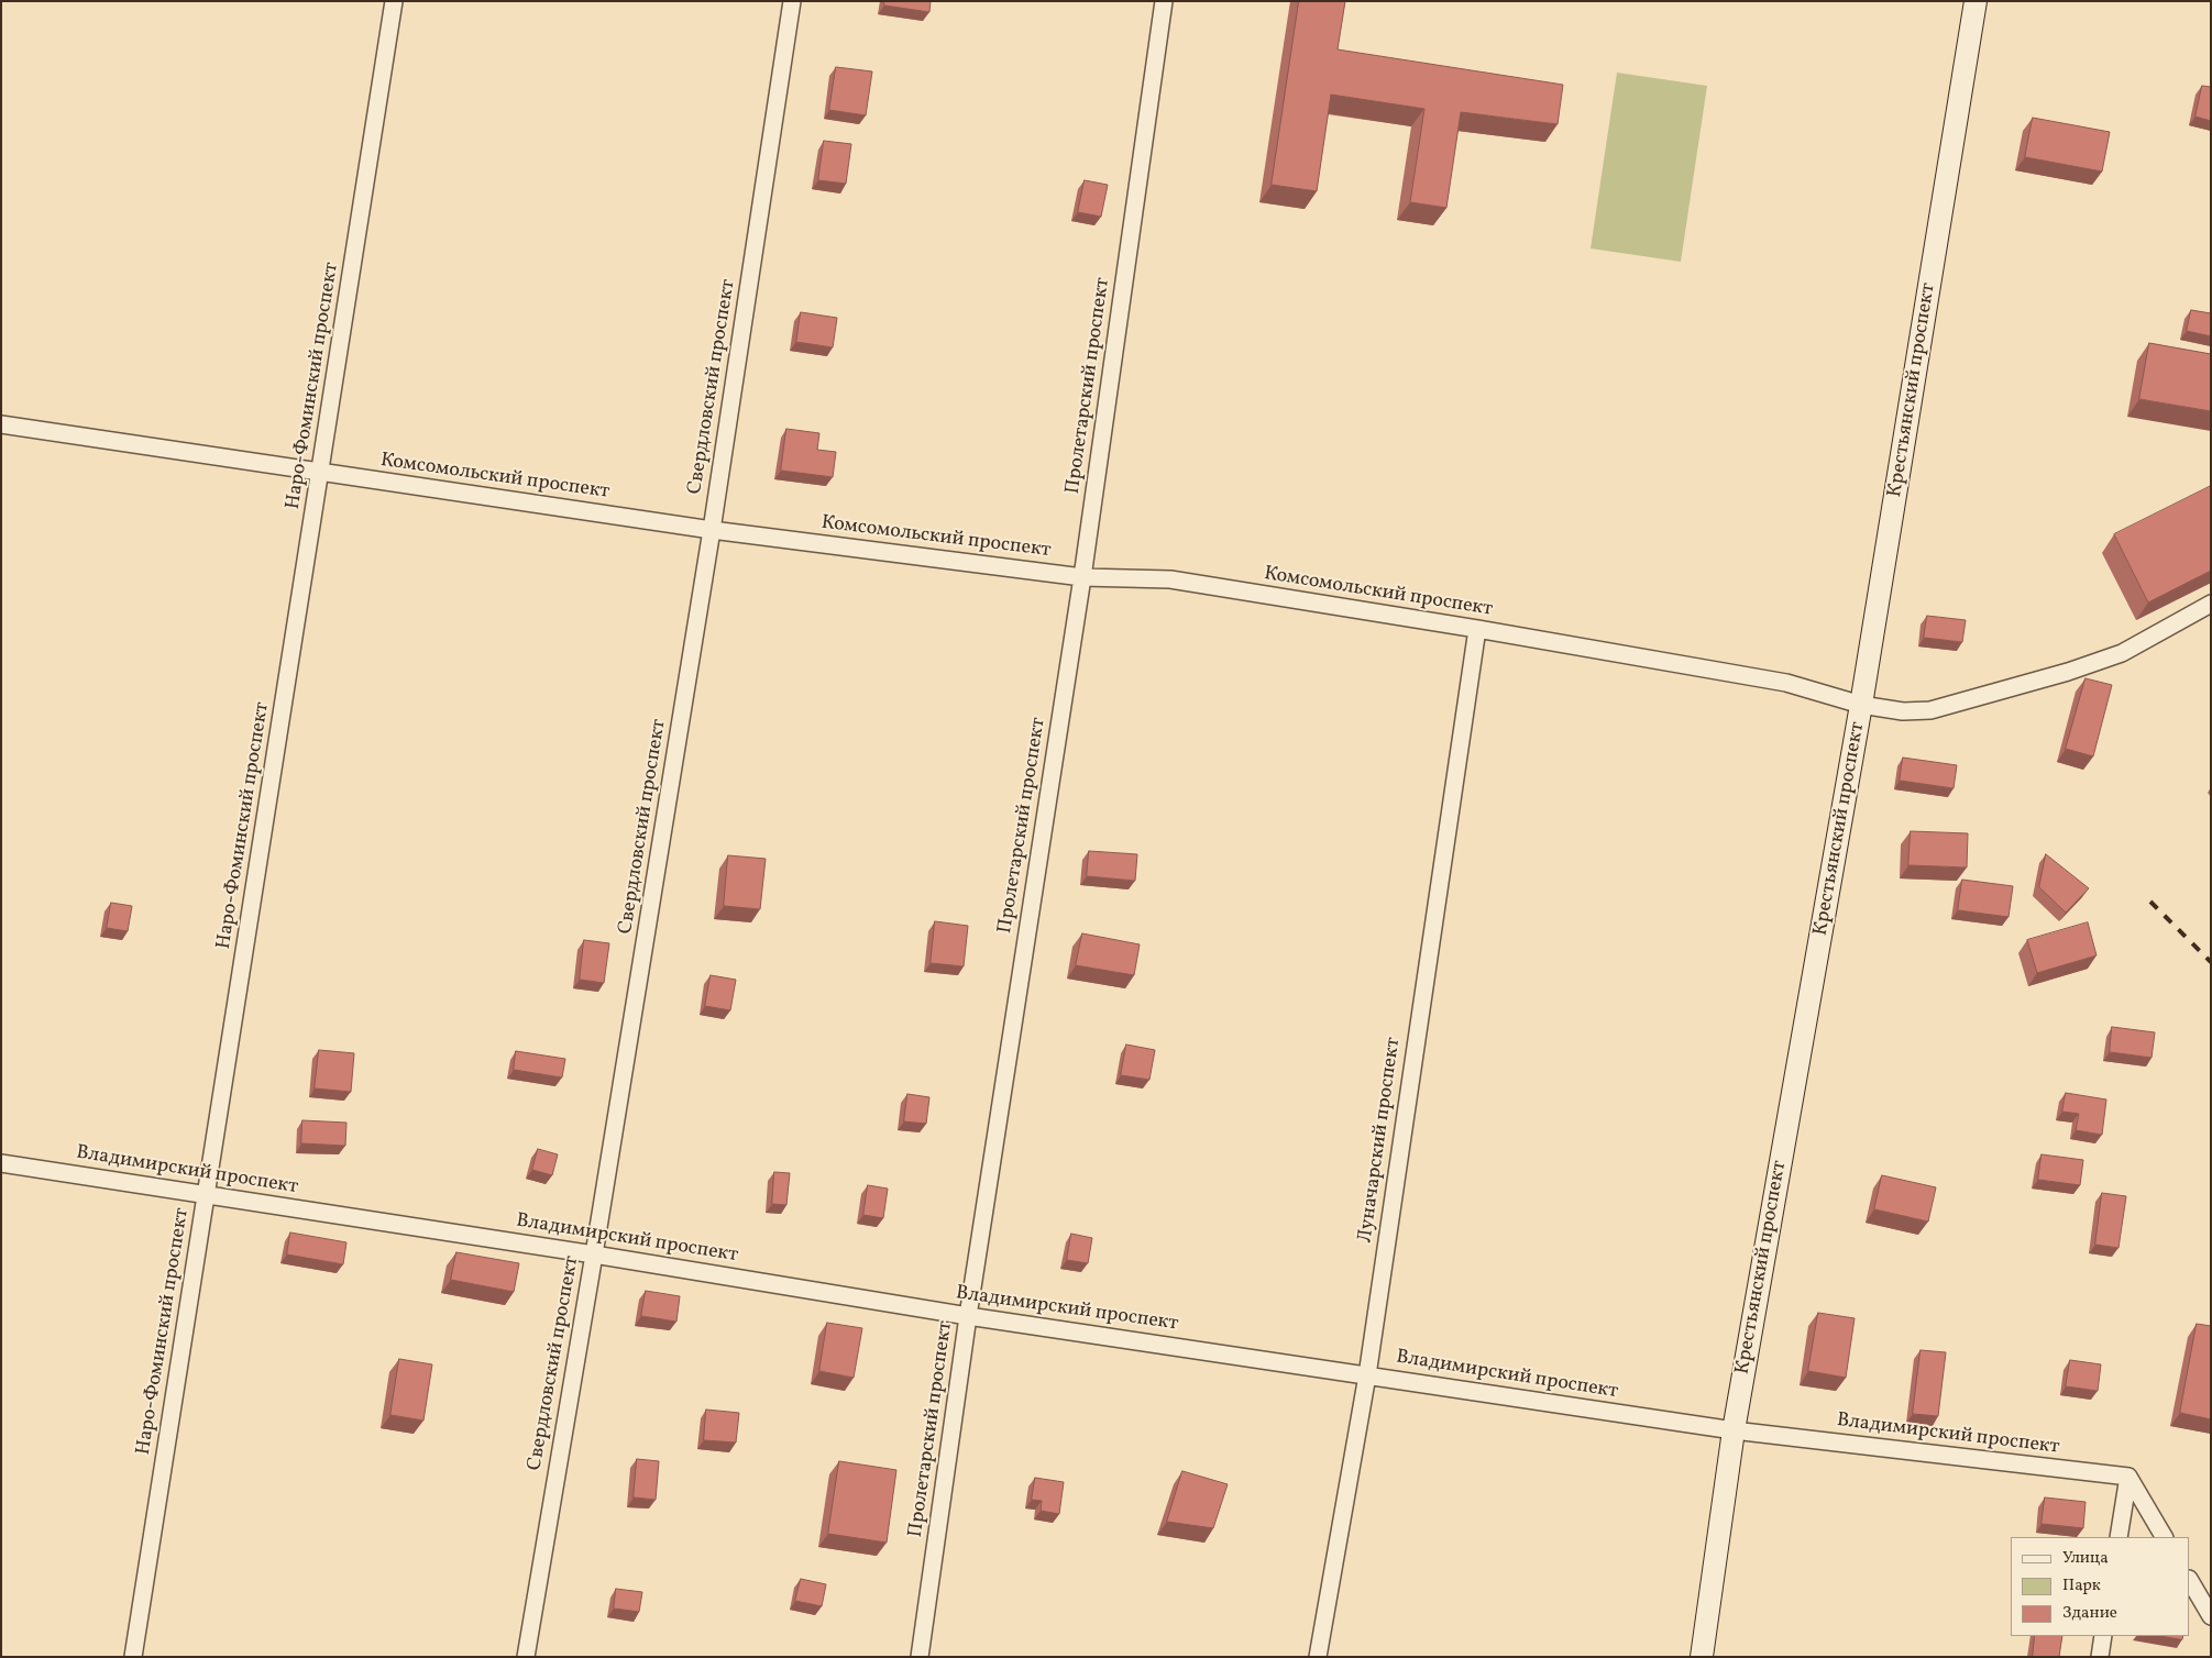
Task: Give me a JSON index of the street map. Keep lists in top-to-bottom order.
{
  "streets": {
    "street": [
      "Наро-Фоминский проспект",
      "Пролетарский проспект",
      "Свердловский проспект",
      "Крестьянский проспект",
      "Комсомольский проспект",
      "Луначарский проспект",
      "Владимирский проспект"
    ]
  },
  "crossings": [
    ["Наро-Фоминский проспект", "Комсомольский проспект"],
    ["Наро-Фоминский проспект", "Владимирский проспект"],
    ["Пролетарский проспект", "Комсомольский проспект"],
    ["Пролетарский проспект", "Владимирский проспект"],
    ["Свердловский проспект", "Комсомольский проспект"],
    ["Свердловский проспект", "Владимирский проспект"],
    ["Крестьянский проспект", "Комсомольский проспект"],
    ["Крестьянский проспект", "Владимирский проспект"],
    ["Комсомольский проспект", "Луначарский проспект"],
    ["Луначарский проспект", "Владимирский проспект"]
  ],
  "legend": ["Улица", "Парк", "Здание"]
}
